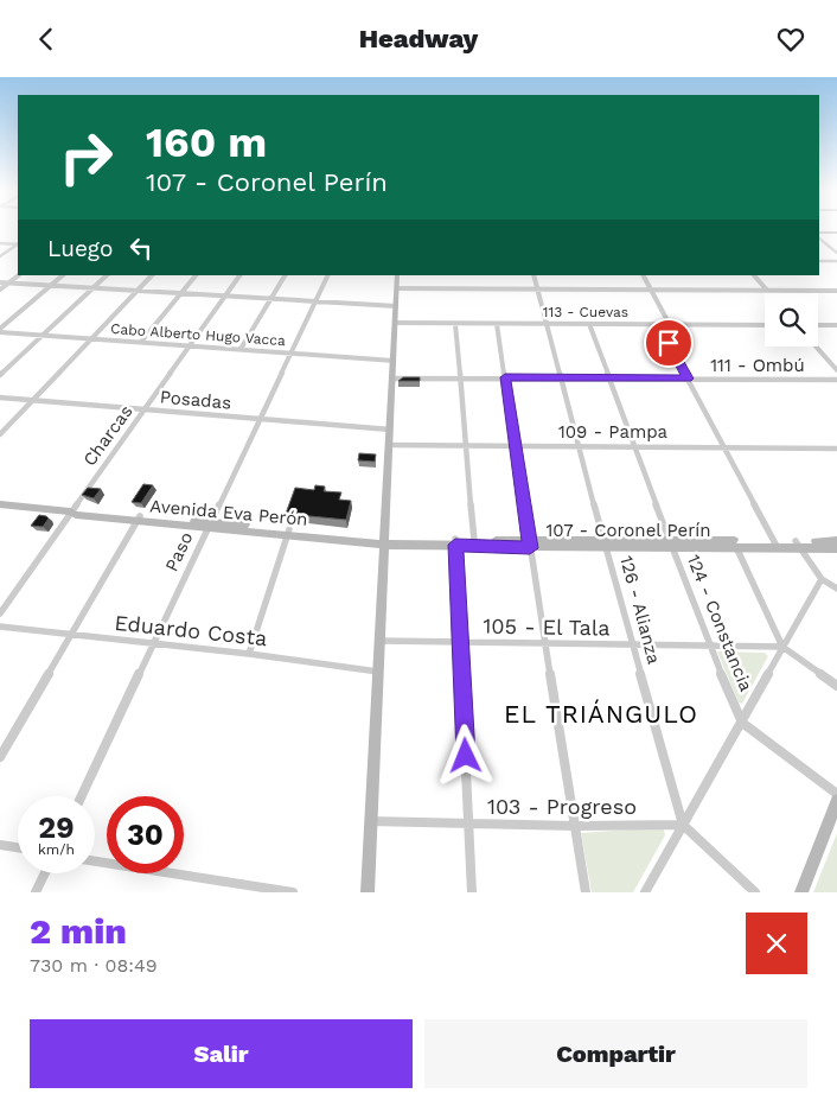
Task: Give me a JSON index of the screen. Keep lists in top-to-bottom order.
{
  "streets": {
    "main road": ["Avenida Eva Perón", "107 - Coronel Perín"],
    "street": [
      "113 - Cuevas",
      "Cabo Alberto Hugo Vacca",
      "111 - Ombú",
      "Posadas",
      "109 - Pampa",
      "Charcas",
      "Paso",
      "126 - Alianza",
      "124 - Constancia",
      "105 - El Tala",
      "Eduardo Costa",
      "103 - Progreso"
    ]
  },
  "crossings": [
    ["113 - Cuevas", "126 - Alianza"],
    ["113 - Cuevas", "124 - Constancia"],
    ["Cabo Alberto Hugo Vacca", "Charcas"],
    ["Cabo Alberto Hugo Vacca", "Paso"],
    ["111 - Ombú", "126 - Alianza"],
    ["111 - Ombú", "124 - Constancia"],
    ["Posadas", "Charcas"],
    ["Posadas", "Paso"],
    ["109 - Pampa", "126 - Alianza"],
    ["109 - Pampa", "124 - Constancia"],
    ["Charcas", "Avenida Eva Perón"],
    ["Avenida Eva Perón", "107 - Coronel Perín"],
    ["Avenida Eva Perón", "Paso"],
    ["107 - Coronel Perín", "126 - Alianza"],
    ["107 - Coronel Perín", "124 - Constancia"],
    ["Paso", "Eduardo Costa"],
    ["126 - Alianza", "105 - El Tala"],
    ["126 - Alianza", "103 - Progreso"],
    ["124 - Constancia", "105 - El Tala"]
  ],
  "districts": ["EL TRIÁNGULO"],
  "page": {
    "header": "Headway",
    "turn": ["160 m", "107 - Coronel Perín"],
    "then": "Luego",
    "speed": "29 km/h",
    "limit": "30",
    "heading": ["2 min", "730 m · 08:49"],
    "buttons": ["Salir", "Compartir"]
  }
}
